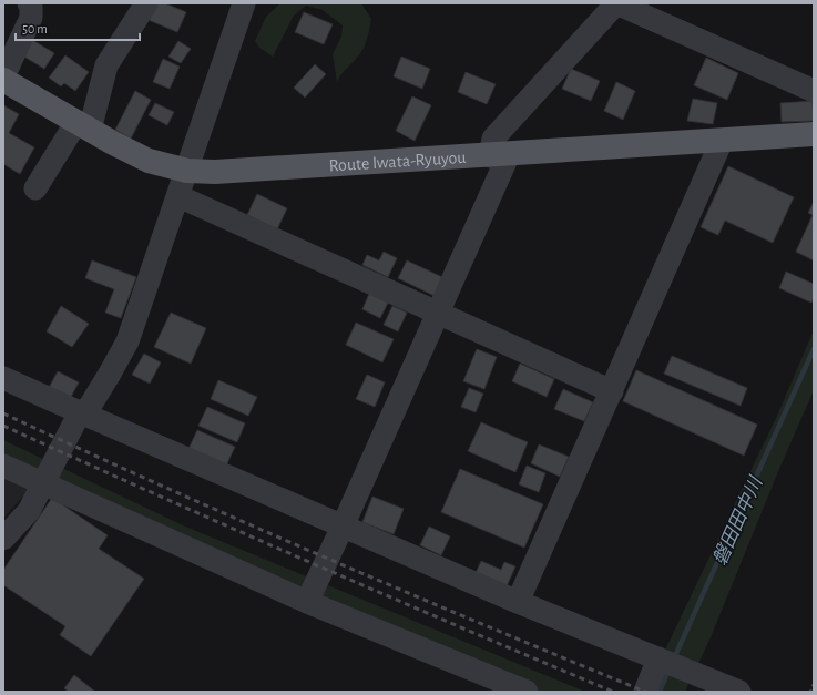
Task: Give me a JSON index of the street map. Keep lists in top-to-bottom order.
{
  "streets": {
    "main road": ["Route Iwata-Ryuyou"]
  },
  "water": ["磐田田中川"],
  "scale_bar": "50 m"
}
